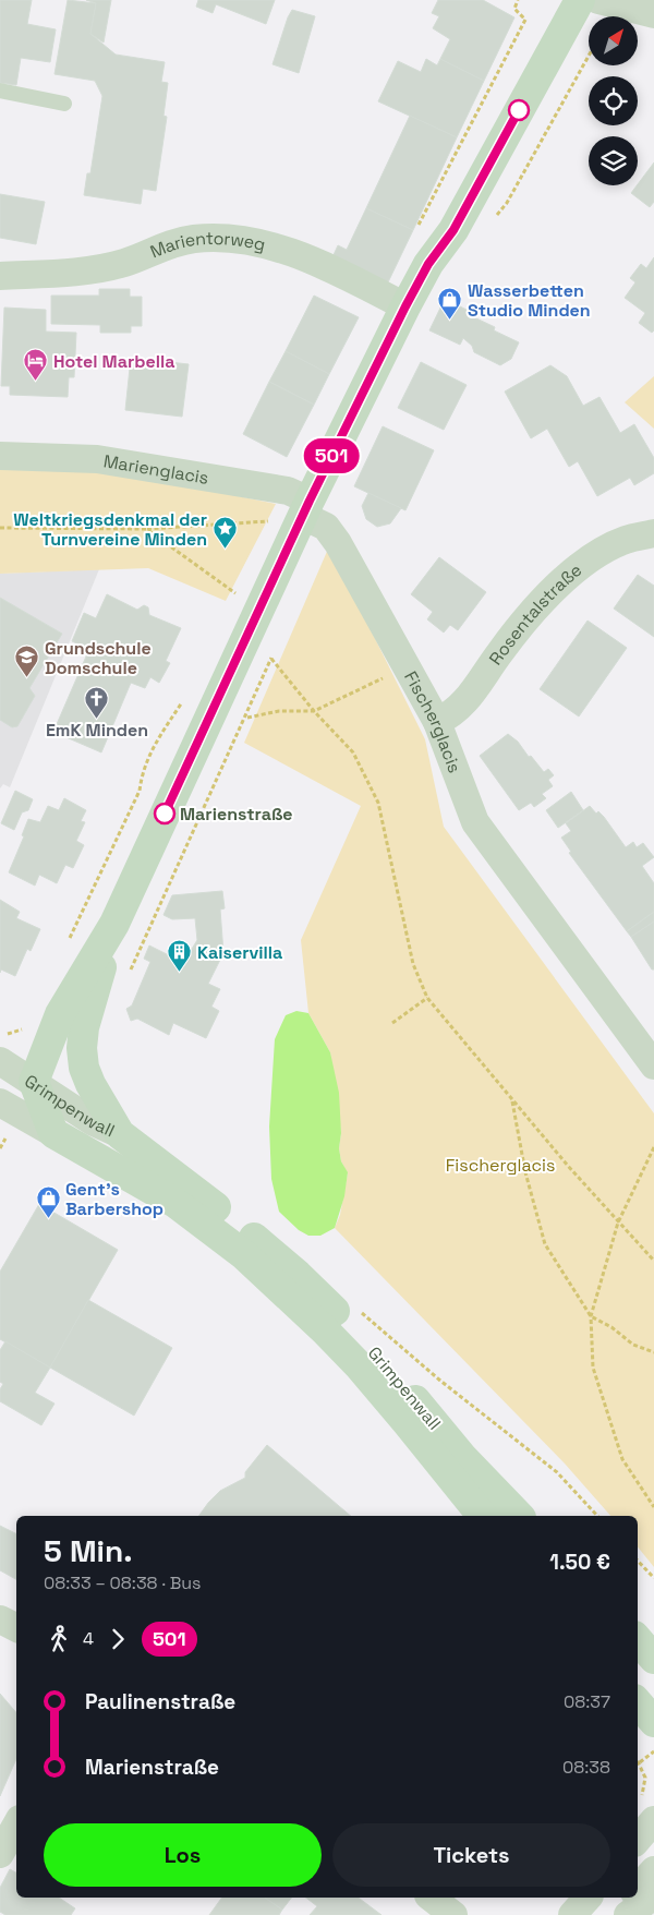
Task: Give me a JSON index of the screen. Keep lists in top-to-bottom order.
{
  "streets": {
    "street": [
      "Marientorweg",
      "Marienglacis",
      "Rosentalstraße",
      "Fischerglacis",
      "Grimpenwall"
    ]
  },
  "crossings": [
    ["Marienglacis", "Fischerglacis"],
    ["Rosentalstraße", "Fischerglacis"]
  ],
  "parks": ["Fischerglacis"],
  "places": {
    "shop": ["Wasserbetten Studio Minden", "Gent's Barbershop"],
    "hotel": ["Hotel Marbella"],
    "place": ["Weltkriegsdenkmal der Turnvereine Minden"],
    "school or university": ["Grundschule Domschule"],
    "church": ["EmK Minden"],
    "other": ["Marienstraße"],
    "building": ["Kaiservilla"]
  },
  "lines": ["bus line 501"],
  "north": "top right",
  "page": {
    "on_map": "501",
    "heading": ["5 Min.", "08:33 – 08:38 · Bus", "1.50 €"],
    "legs": ["4", "501"],
    "list": [
      {
        "name": "Paulinenstraße",
        "value": "08:37"
      },
      {
        "name": "Marienstraße",
        "value": "08:38"
      }
    ],
    "buttons": ["Los", "Tickets"]
  }
}
